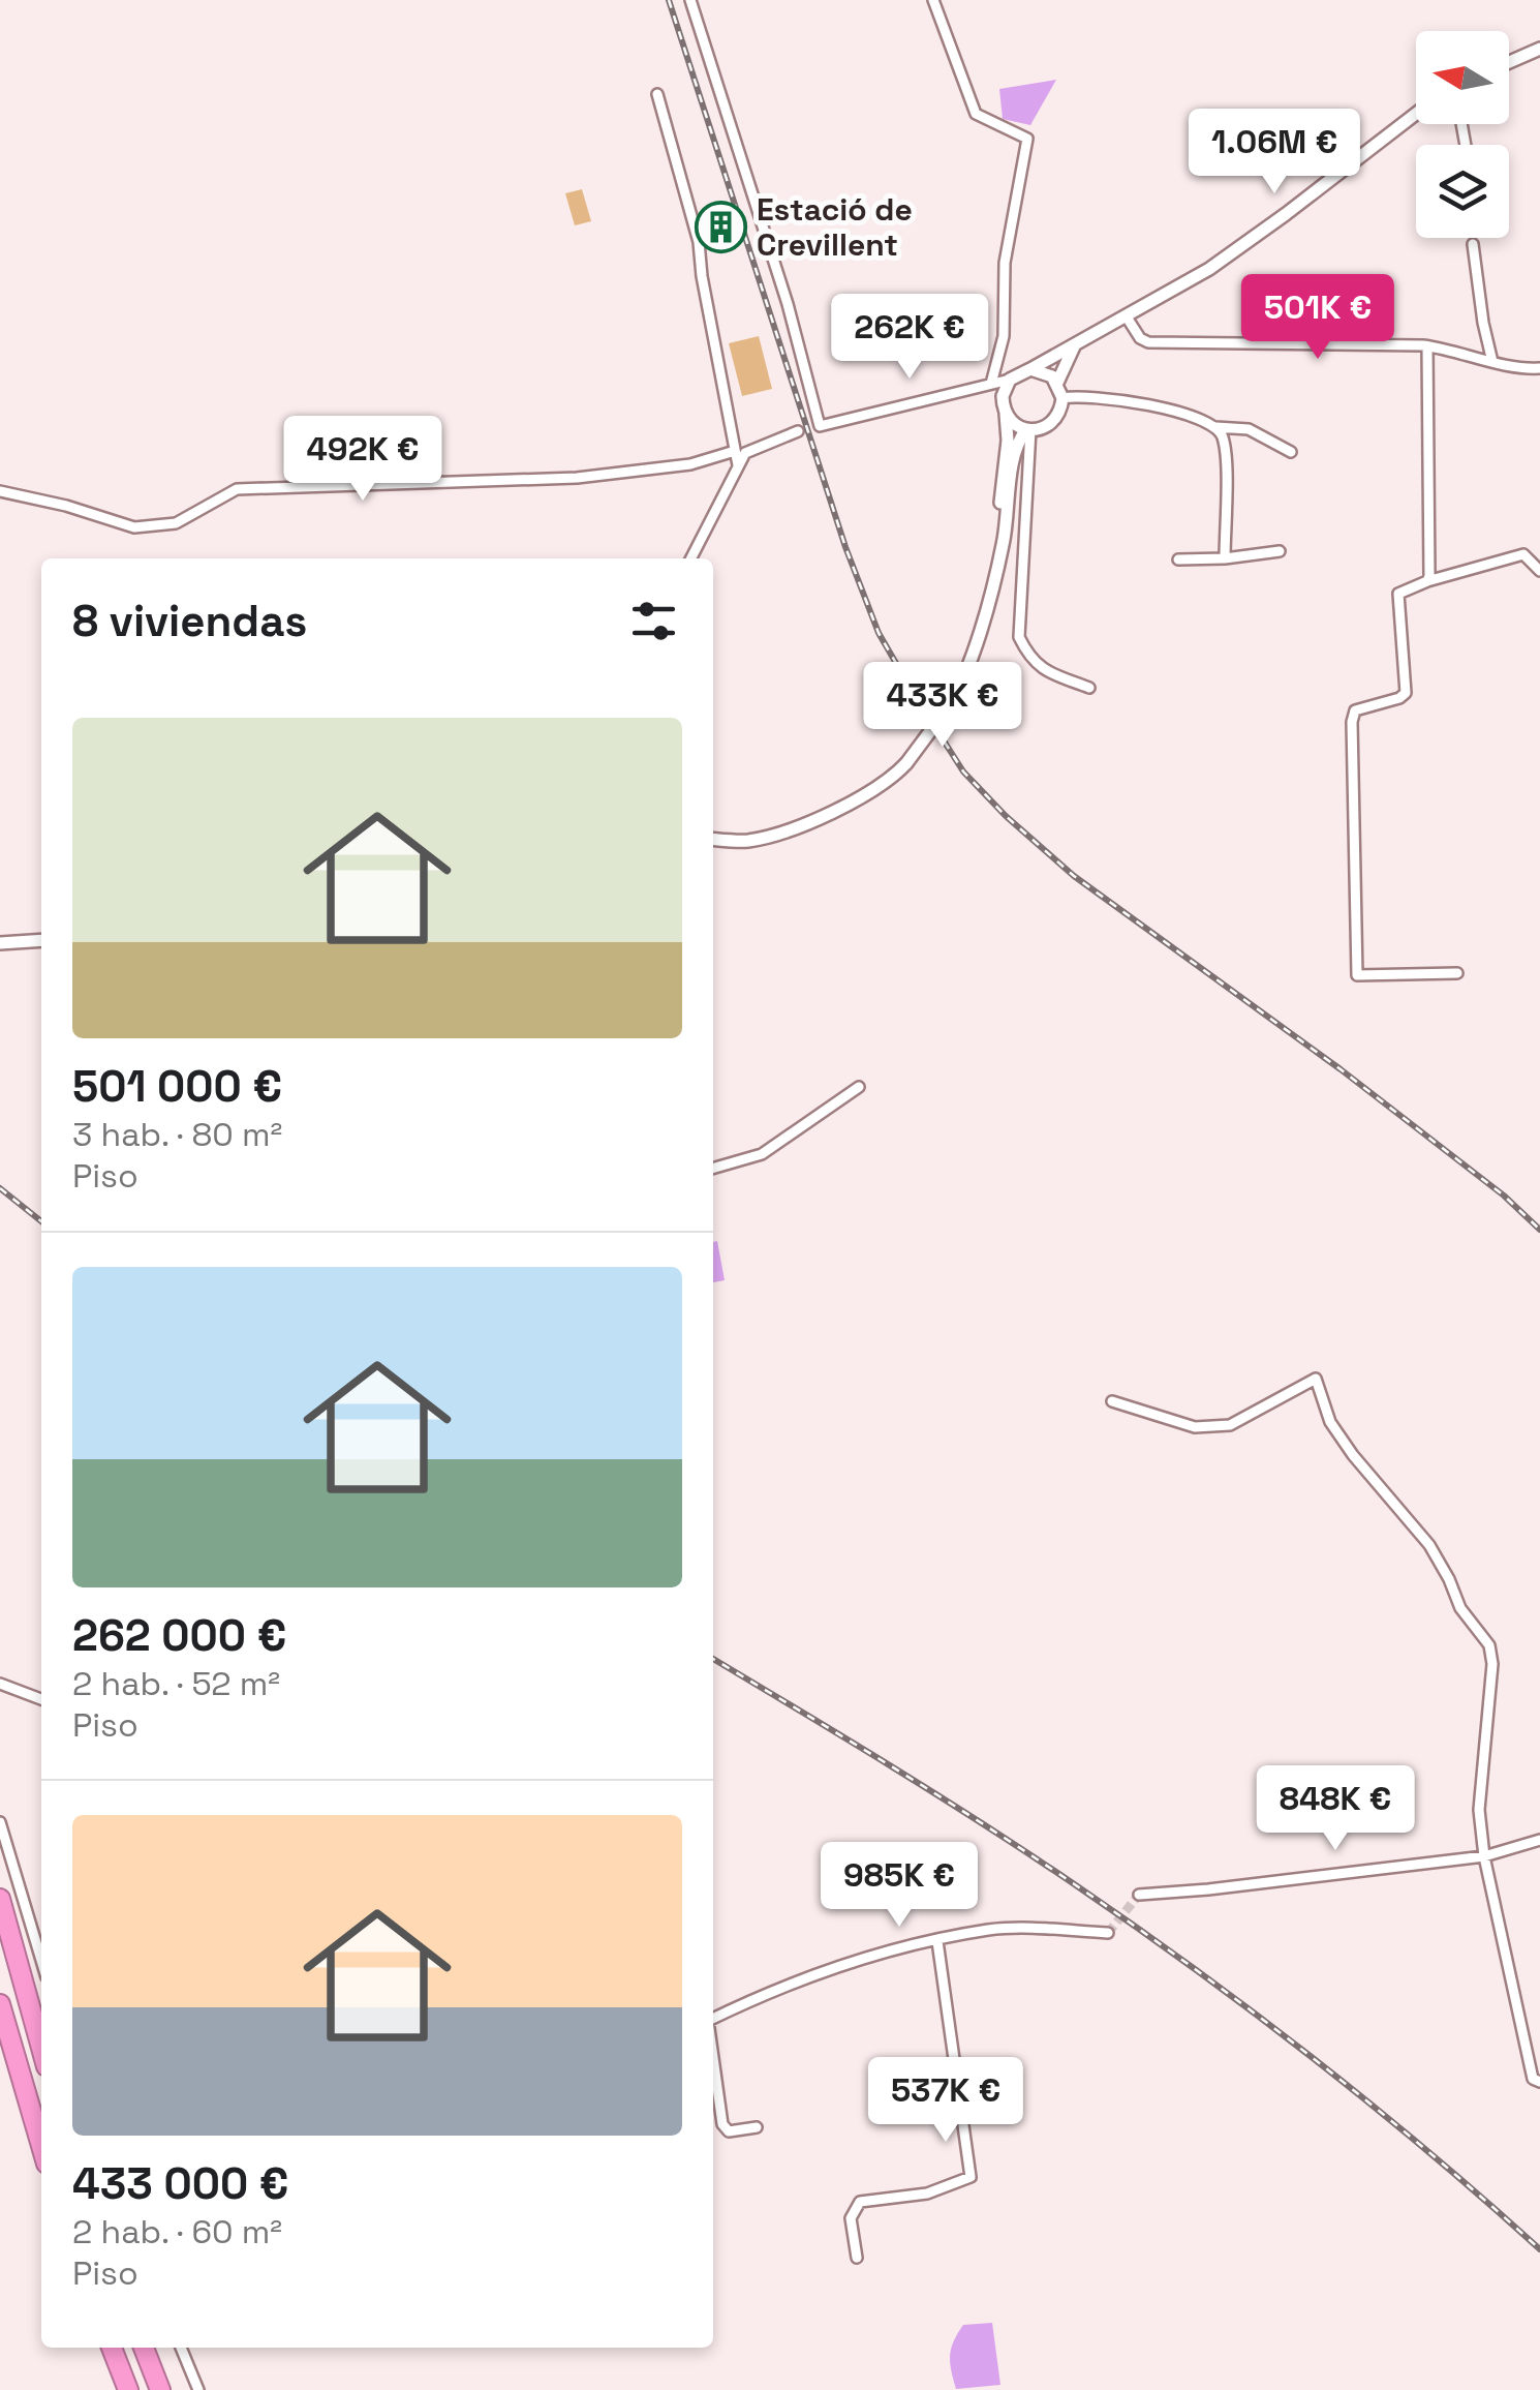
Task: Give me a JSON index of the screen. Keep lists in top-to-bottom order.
{
  "places": {
    "building": ["Estació de Crevillent"]
  },
  "north": "left",
  "page": {
    "price": [
      "1.06M €",
      "501K €",
      "262K €",
      "492K €",
      "433K €",
      "848K €",
      "985K €",
      "537K €"
    ],
    "heading": "8 viviendas",
    "list": [
      {
        "name": "501 000 €",
        "note": "3 hab. · 80 m² · Piso"
      },
      {
        "name": "262 000 €",
        "note": "2 hab. · 52 m² · Piso"
      },
      {
        "name": "433 000 €",
        "note": "2 hab. · 60 m² · Piso"
      }
    ]
  }
}
